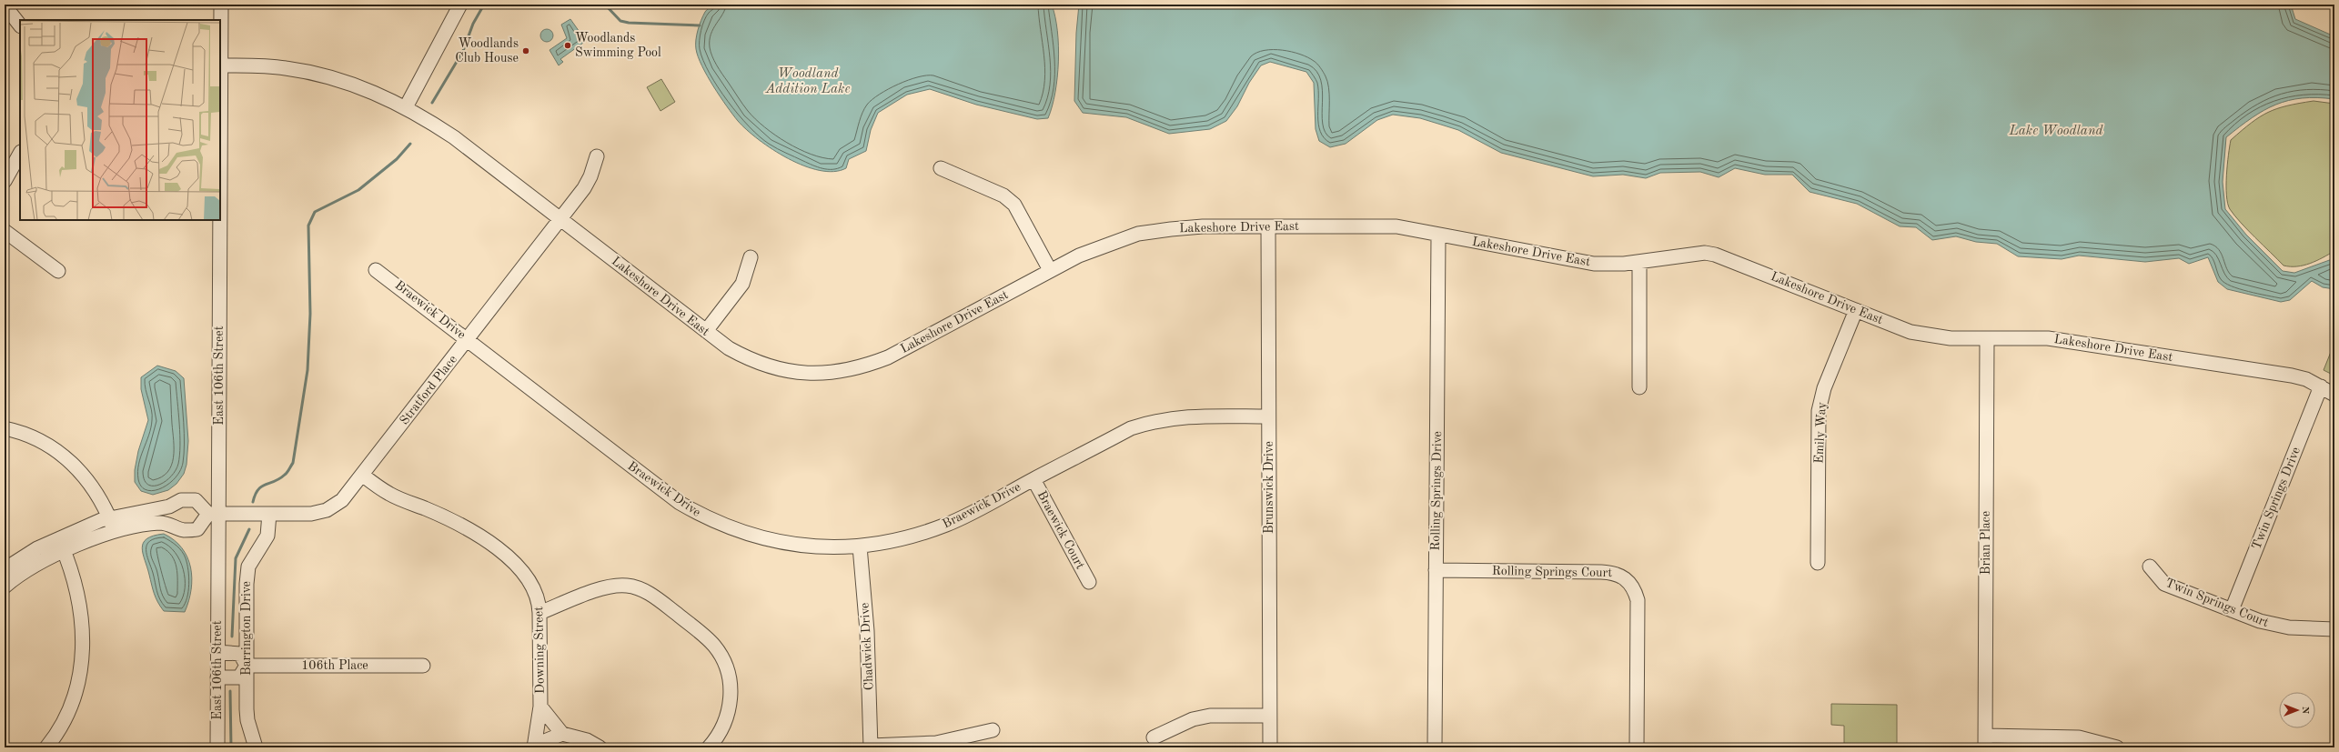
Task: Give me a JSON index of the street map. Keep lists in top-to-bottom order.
{
  "streets": {
    "street": [
      "Lakeshore Drive East",
      "Braewick Drive",
      "East 106th Street",
      "Stratford Place",
      "Emily Way",
      "Brunswick Drive",
      "Rolling Springs Drive",
      "Twin Springs Drive",
      "Braewick Court",
      "Brian Place",
      "Rolling Springs Court",
      "Twin Springs Court",
      "Barrington Drive",
      "Chadwick Drive",
      "Downing Street",
      "106th Place"
    ]
  },
  "crossings": [
    ["Lakeshore Drive East", "East 106th Street"],
    ["Lakeshore Drive East", "Stratford Place"],
    ["Lakeshore Drive East", "Emily Way"],
    ["Lakeshore Drive East", "Brunswick Drive"],
    ["Lakeshore Drive East", "Rolling Springs Drive"],
    ["Lakeshore Drive East", "Twin Springs Drive"],
    ["Lakeshore Drive East", "Brian Place"],
    ["Braewick Drive", "Stratford Place"],
    ["Braewick Drive", "Brunswick Drive"],
    ["Braewick Drive", "Braewick Court"],
    ["Braewick Drive", "Chadwick Drive"],
    ["East 106th Street", "Stratford Place"],
    ["Stratford Place", "Barrington Drive"],
    ["Stratford Place", "Downing Street"],
    ["Rolling Springs Drive", "Rolling Springs Court"],
    ["Twin Springs Drive", "Twin Springs Court"],
    ["Barrington Drive", "106th Place"]
  ],
  "water": ["Woodland Addition Lake", "Lake Woodland"],
  "places": ["Woodlands Swimming Pool", "Woodlands Club House"],
  "north": "right"
}
